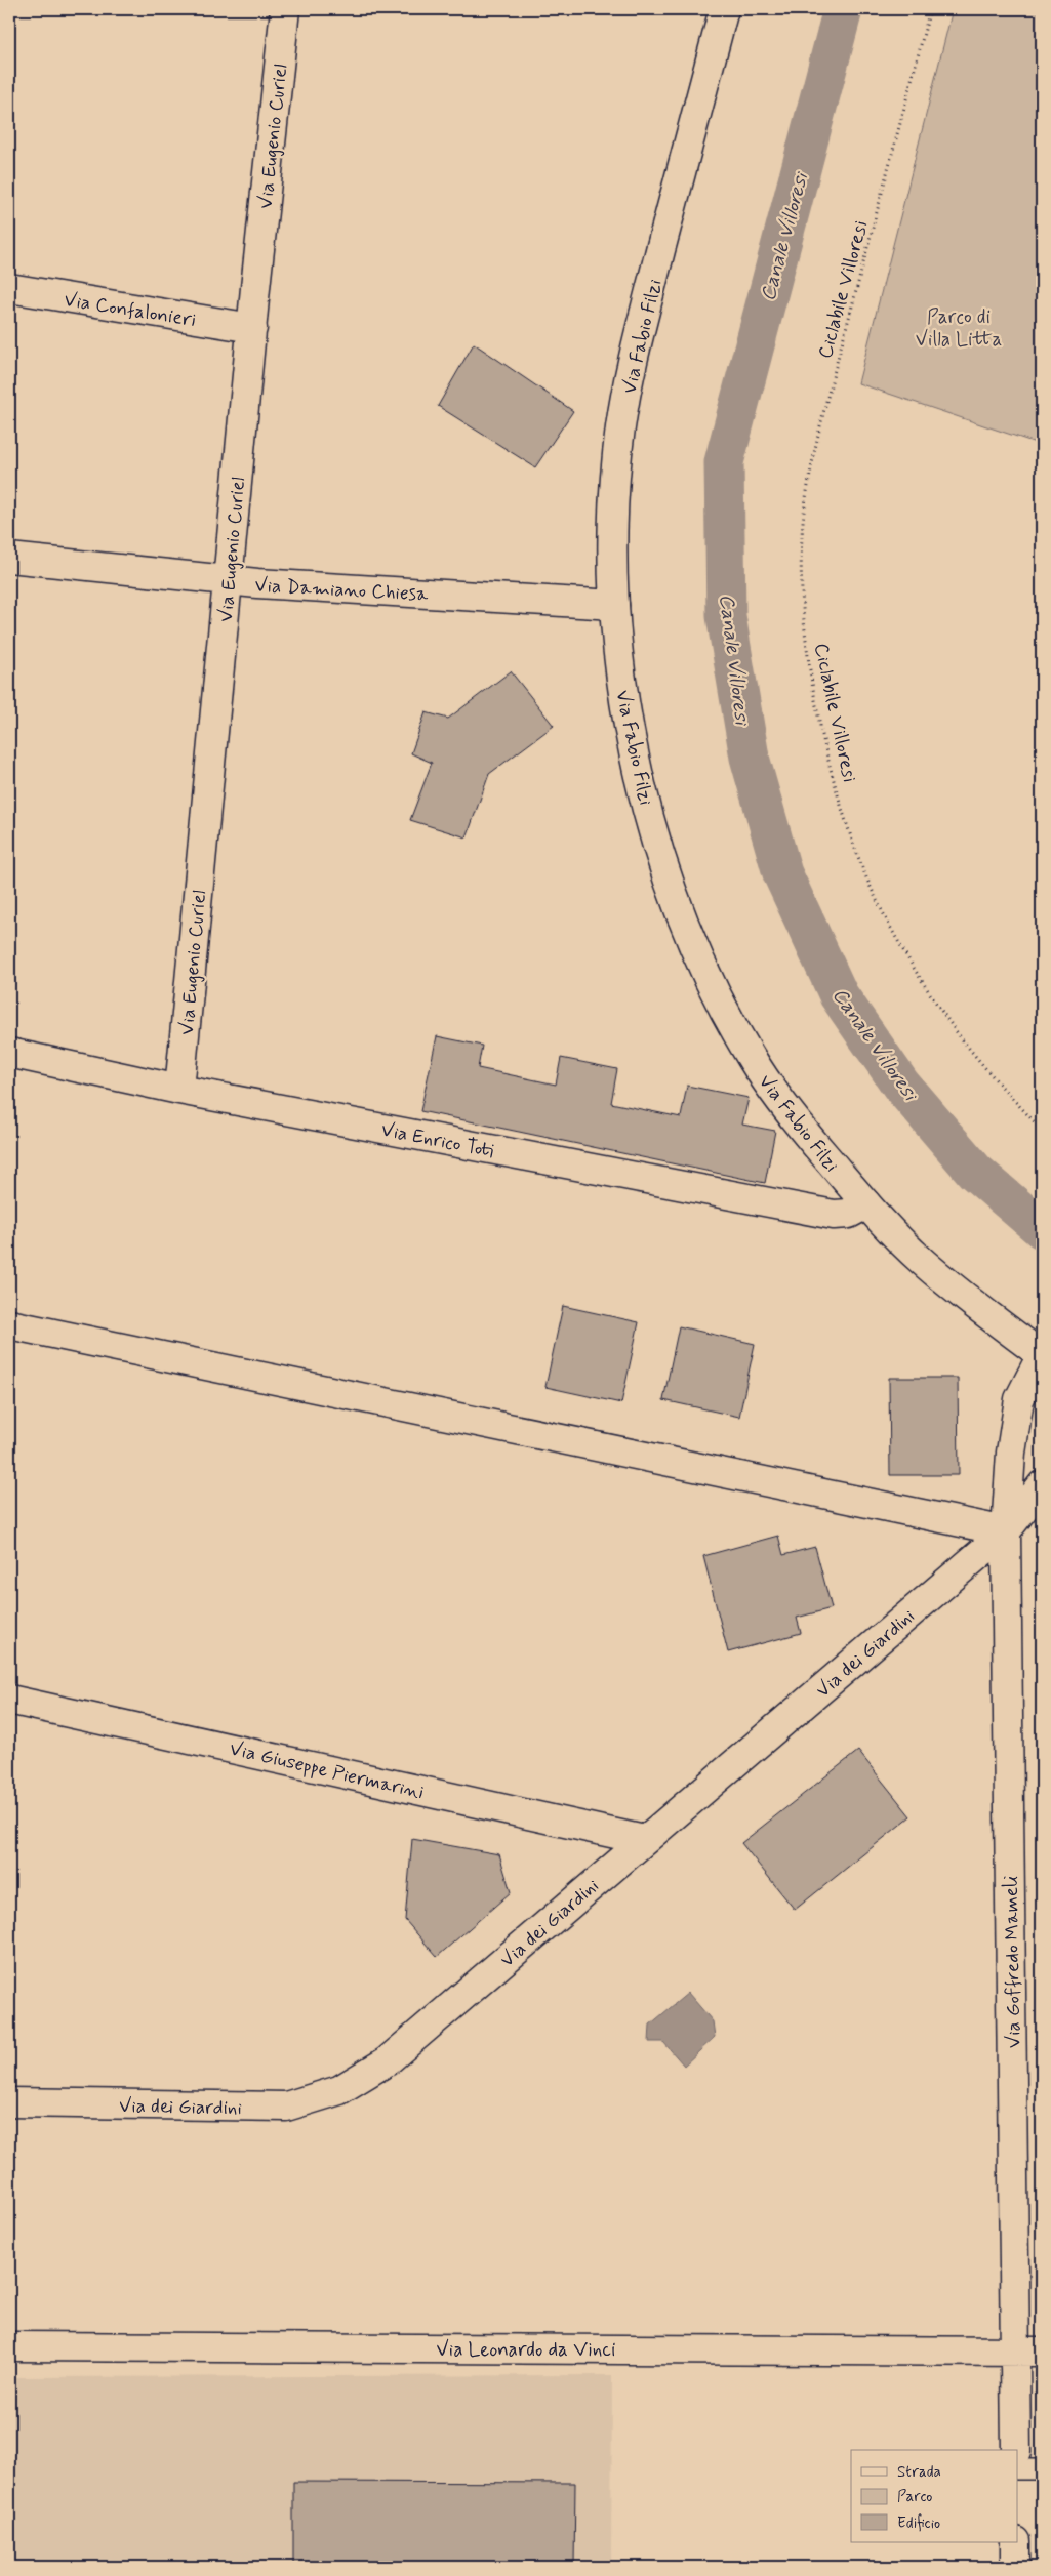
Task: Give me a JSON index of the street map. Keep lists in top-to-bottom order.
{
  "streets": {
    "street": [
      "Via Eugenio Curiel",
      "Via Confalonieri",
      "Via Fabio Filzi",
      "Via Damiano Chiesa",
      "Via Enrico Toti",
      "Via dei Giardini",
      "Via Giuseppe Piermarini",
      "Via Goffredo Mameli",
      "Via Leonardo da Vinci"
    ],
    "path": ["Ciclabile Villoresi"]
  },
  "crossings": [
    ["Via Eugenio Curiel", "Via Confalonieri"],
    ["Via Eugenio Curiel", "Via Damiano Chiesa"],
    ["Via Eugenio Curiel", "Via Enrico Toti"],
    ["Via Fabio Filzi", "Via Damiano Chiesa"],
    ["Via Fabio Filzi", "Via Enrico Toti"],
    ["Via Fabio Filzi", "Via Goffredo Mameli"],
    ["Via dei Giardini", "Via Giuseppe Piermarini"],
    ["Via dei Giardini", "Via Goffredo Mameli"],
    ["Via Goffredo Mameli", "Via Leonardo da Vinci"]
  ],
  "water": ["Canale Villoresi"],
  "parks": ["Parco di Villa Litta"],
  "legend": ["Strada", "Parco", "Edificio"]
}
